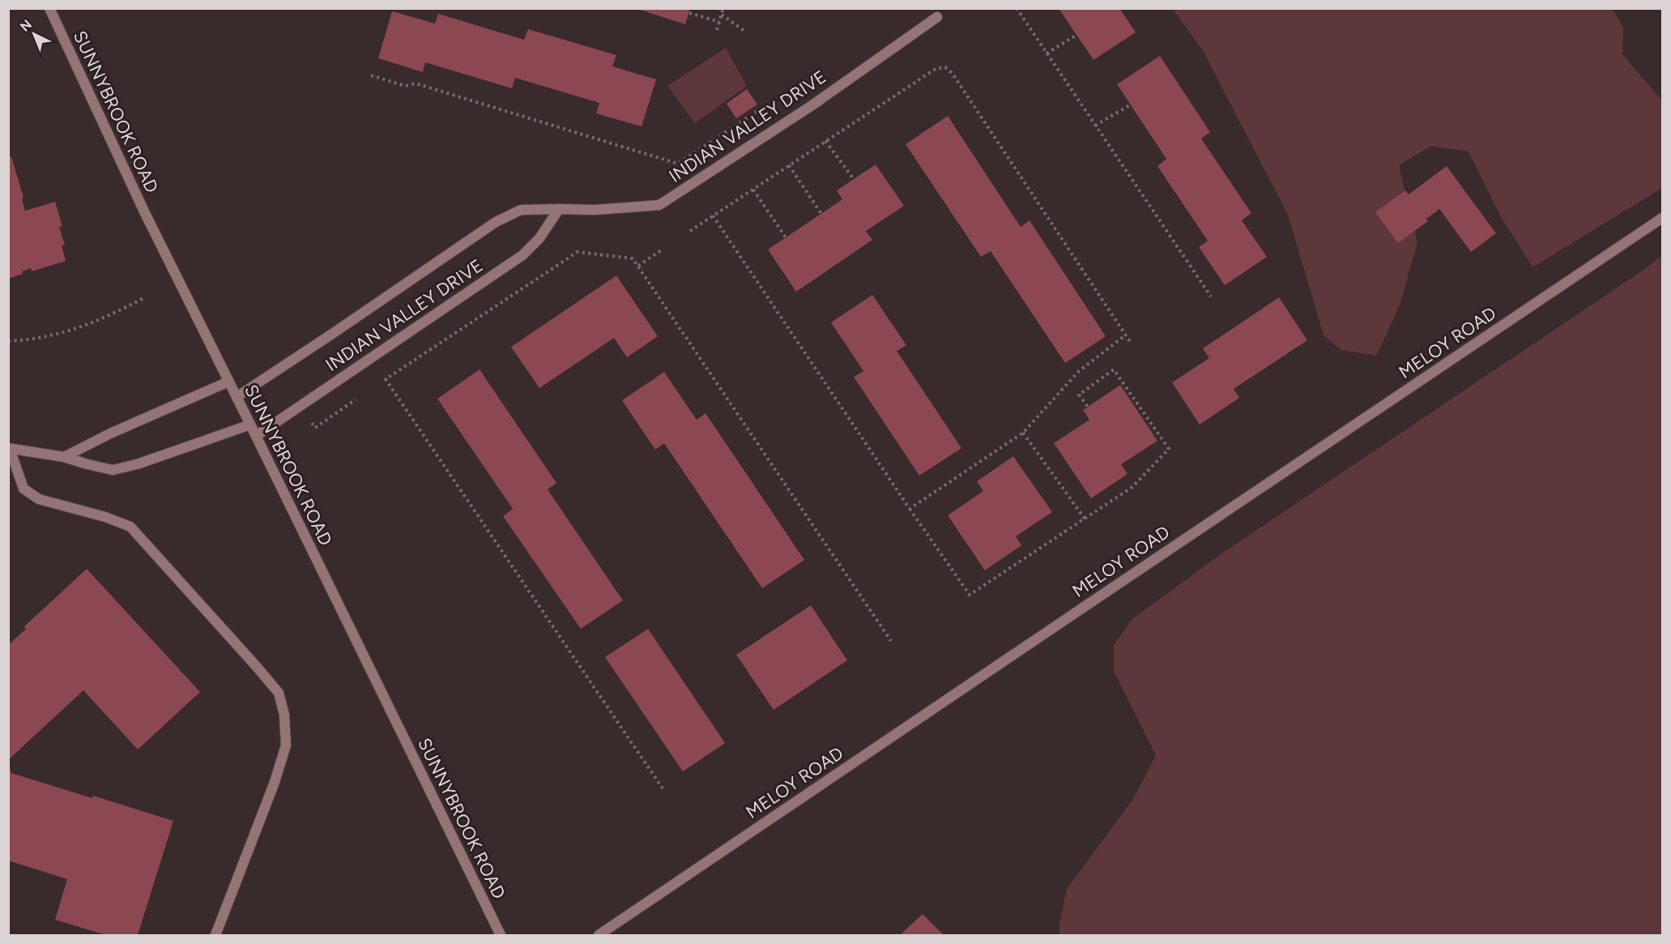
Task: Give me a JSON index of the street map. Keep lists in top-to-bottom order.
{
  "streets": {
    "street": ["SUNNYBROOK ROAD", "INDIAN VALLEY DRIVE", "MELOY ROAD"]
  },
  "crossings": [
    ["SUNNYBROOK ROAD", "INDIAN VALLEY DRIVE"]
  ],
  "north": "top left"
}
